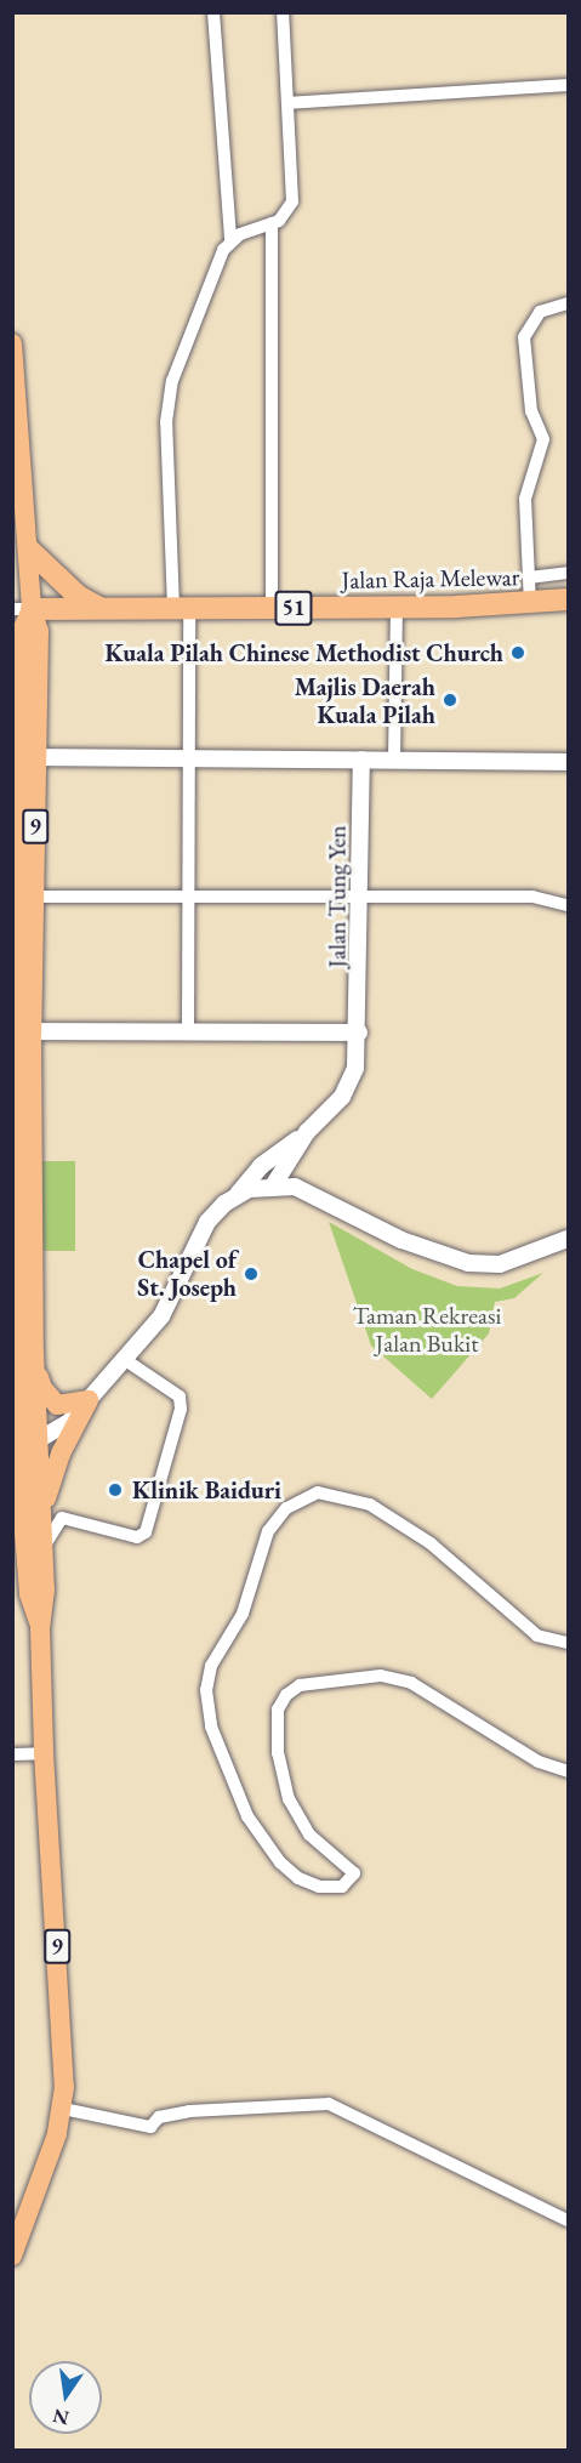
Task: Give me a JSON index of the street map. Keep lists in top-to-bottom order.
{
  "streets": {
    "highway": ["Jalan Raja Melewar", "51"],
    "main road": ["9"],
    "street": ["Jalan Tung Yen"]
  },
  "crossings": [
    ["Jalan Raja Melewar", "9"]
  ],
  "parks": ["Taman Rekreasi Jalan Bukit"],
  "places": [
    "Kuala Pilah Chinese Methodist Church",
    "Majlis Daerah Kuala Pilah",
    "Chapel of St. Joseph",
    "Klinik Baiduri"
  ],
  "north": "bottom"
}
